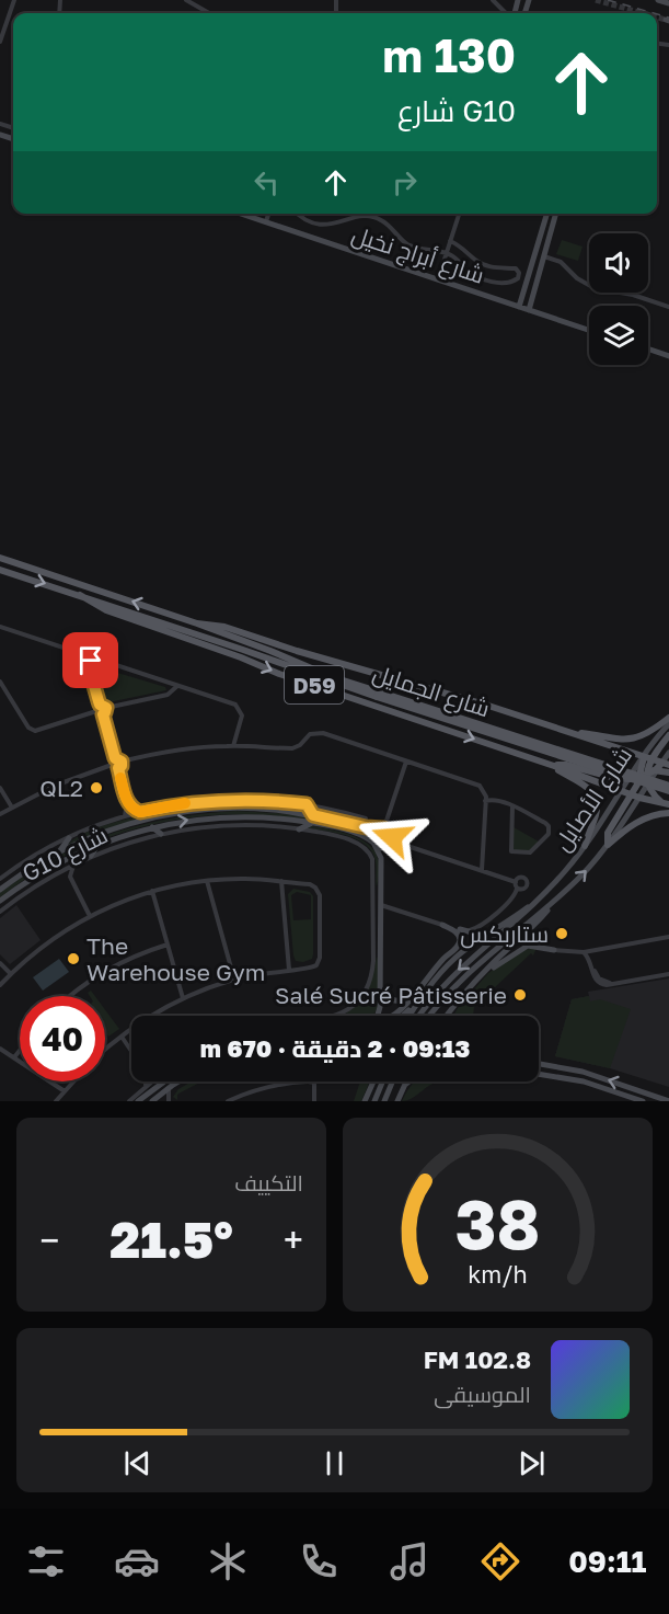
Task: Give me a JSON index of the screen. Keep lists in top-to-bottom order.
{
  "streets": {
    "main road": ["D59", "شارع الجمايل"],
    "street": ["شارع أبراج نخيل", "شارع الأصايل", "G10 شارع"]
  },
  "crossings": [
    ["D59", "شارع الجمايل"],
    ["D59", "شارع الأصايل"]
  ],
  "places": [
    "QL2",
    "ستاربكس",
    "The Warehouse Gym",
    "Salé Sucré Pâtisserie"
  ],
  "page": {
    "turn": ["130 m", "G10 شارع"],
    "limit": "40",
    "trip": "09:13 · 2 دقيقة · 670 m",
    "tile": "التكييف",
    "heat": ["−", "21.5°", "+"],
    "song": ["102.8 FM", "الموسيقى"],
    "tabs": "09:11",
    "gauge": ["38", "km/h"]
  }
}
